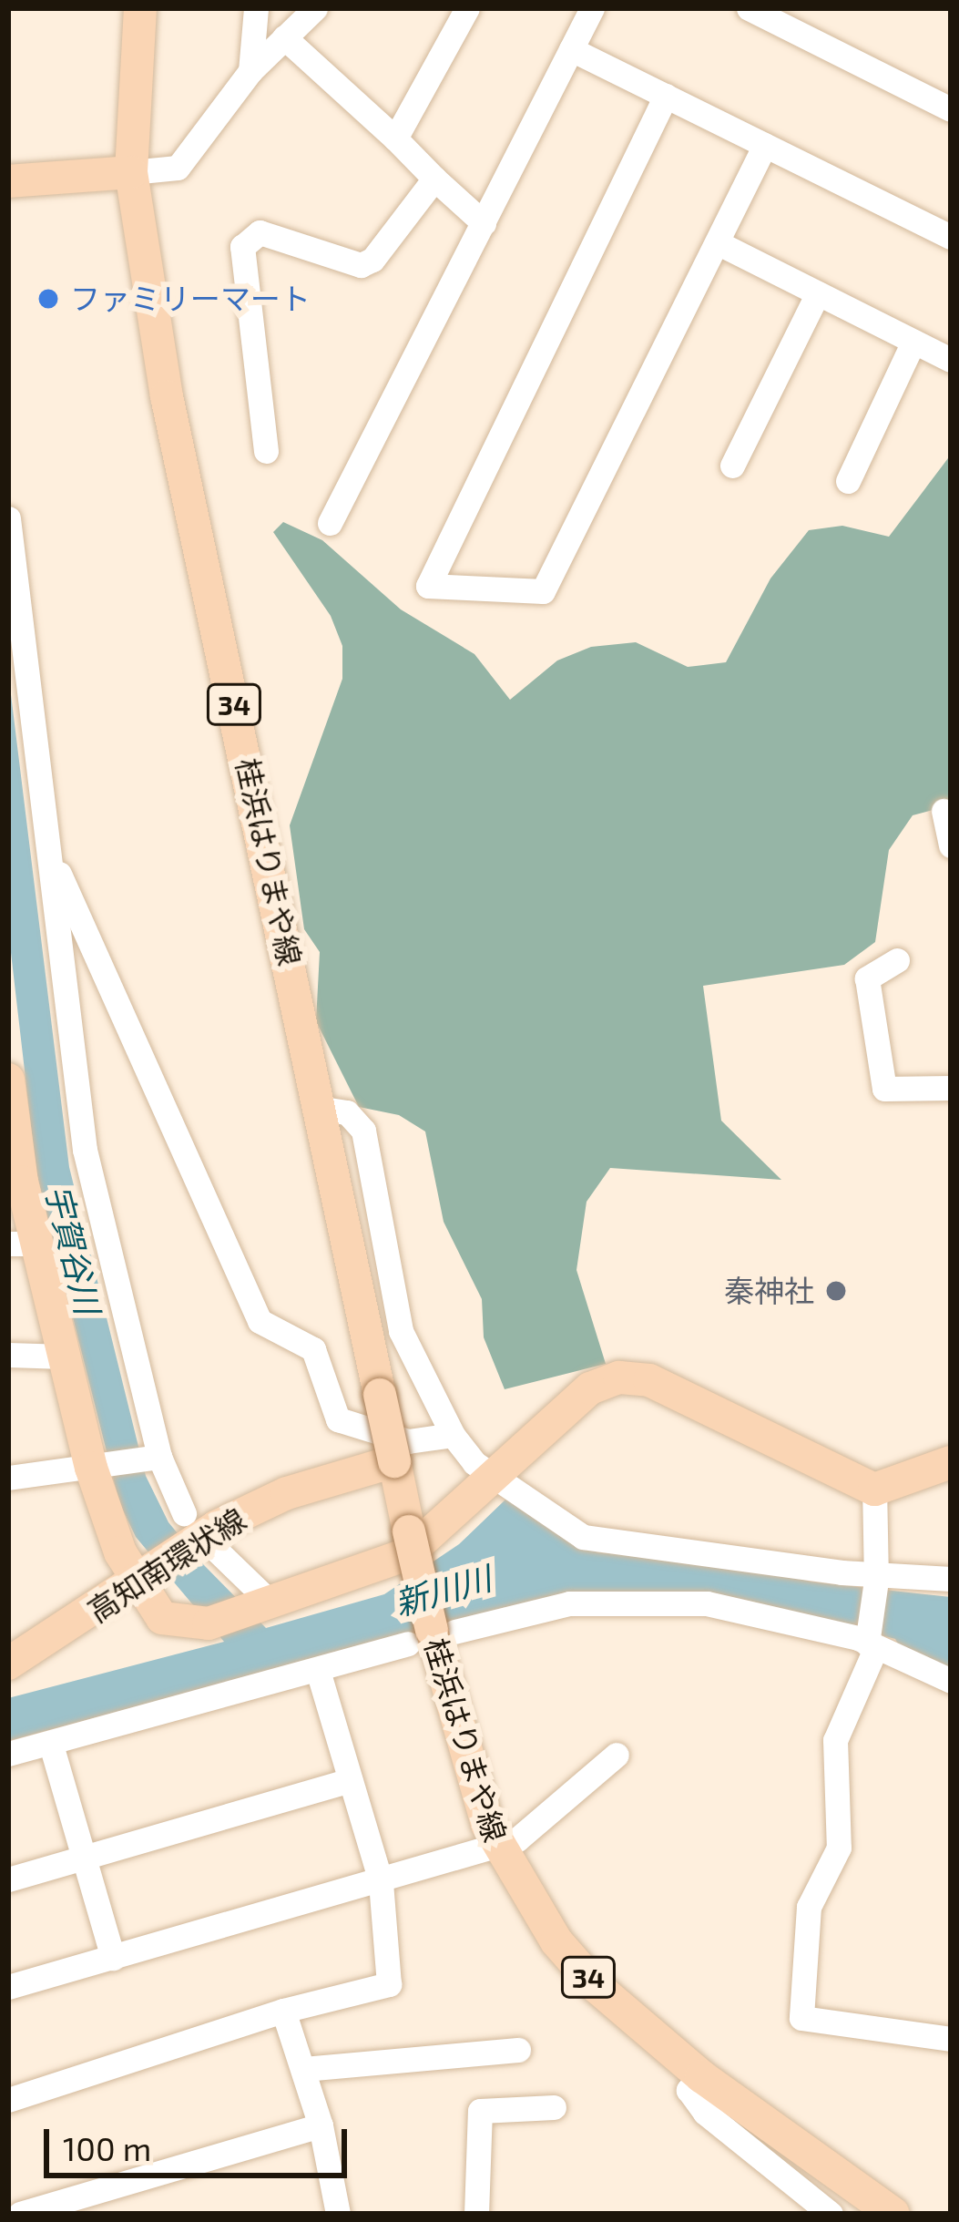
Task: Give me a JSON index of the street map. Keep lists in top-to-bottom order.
{
  "streets": {
    "main road": ["34", "桂浜はりまや線", "高知南環状線"]
  },
  "crossings": [
    ["桂浜はりまや線", "高知南環状線"]
  ],
  "water": ["宇賀谷川", "新川川"],
  "places": ["ファミリーマート", "秦神社"],
  "scale_bar": "100 m"
}
